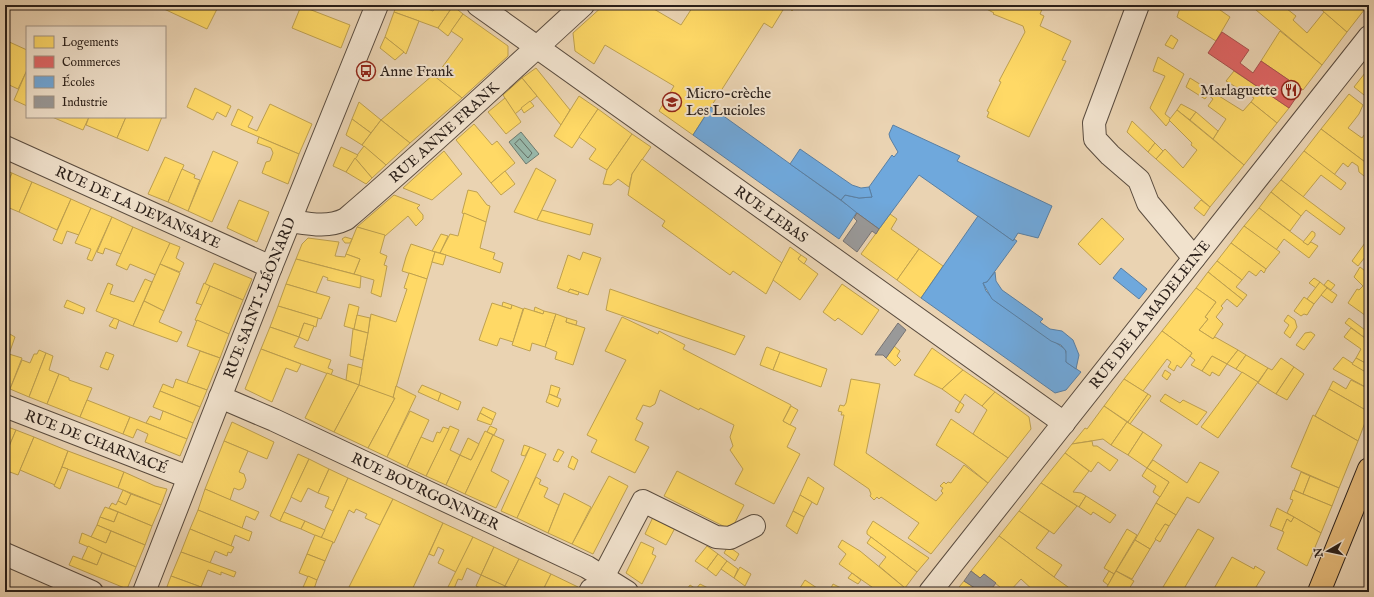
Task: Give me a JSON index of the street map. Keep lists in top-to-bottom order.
{
  "streets": {
    "street": [
      "RUE ANNE FRANK",
      "RUE DE LA DEVANSAYE",
      "RUE LEBAS",
      "RUE SAINT-LÉONARD",
      "RUE DE LA MADELEINE",
      "RUE DE CHARNACÉ",
      "RUE BOURGONNIER"
    ]
  },
  "crossings": [
    ["RUE ANNE FRANK", "RUE LEBAS"],
    ["RUE ANNE FRANK", "RUE SAINT-LÉONARD"],
    ["RUE DE LA DEVANSAYE", "RUE SAINT-LÉONARD"],
    ["RUE LEBAS", "RUE DE LA MADELEINE"],
    ["RUE SAINT-LÉONARD", "RUE DE CHARNACÉ"],
    ["RUE SAINT-LÉONARD", "RUE BOURGONNIER"]
  ],
  "places": {
    "bus stop": ["Anne Frank"],
    "restaurant": ["Marlaguette"],
    "school or university": ["Micro-crèche Les Lucioles"]
  },
  "legend": [
    "Logements",
    "Commerces",
    "Écoles",
    "Industrie"
  ],
  "north": "left"
}
